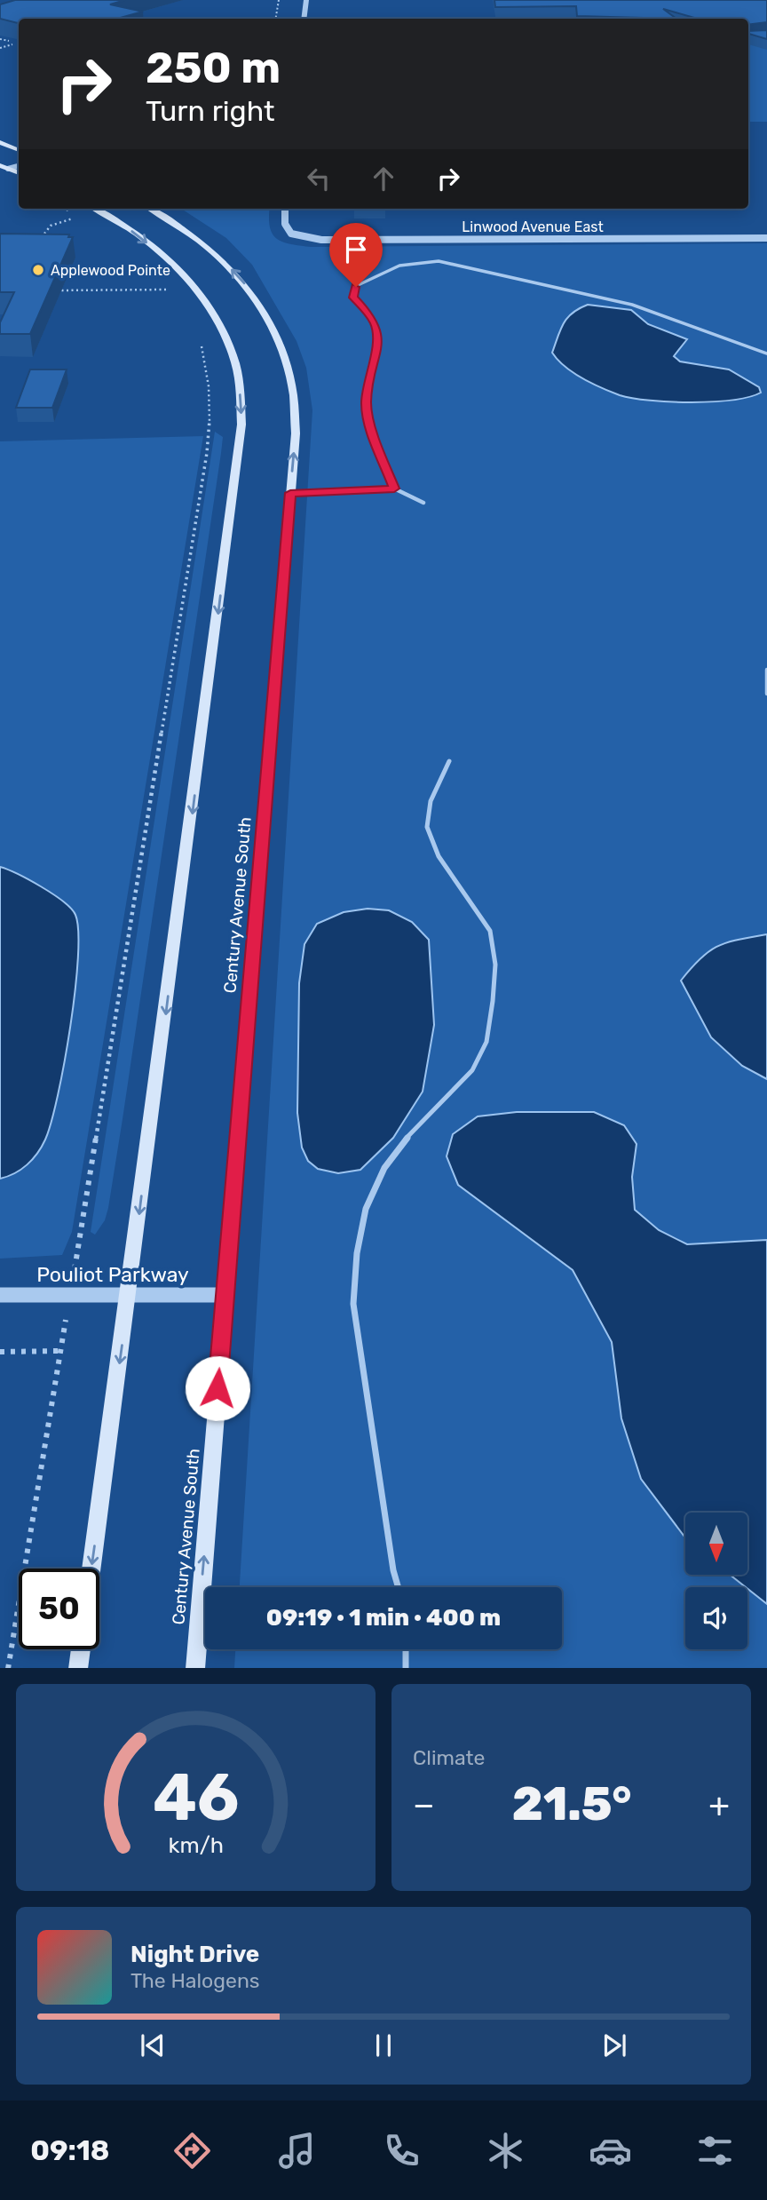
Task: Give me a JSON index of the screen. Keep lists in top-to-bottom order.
{
  "streets": {
    "main road": ["Century Avenue South"],
    "street": ["Linwood Avenue East", "Pouliot Parkway"]
  },
  "crossings": [
    ["Century Avenue South", "Pouliot Parkway"]
  ],
  "places": ["Applewood Pointe"],
  "north": "bottom",
  "page": {
    "turn": ["250 m", "Turn right"],
    "limit": "50",
    "trip": "09:19 · 1 min · 400 m",
    "tile": "Climate",
    "heat": ["−", "21.5°", "+"],
    "song": ["Night Drive", "The Halogens"],
    "tabs": "09:18",
    "gauge": ["46", "km/h"]
  }
}
